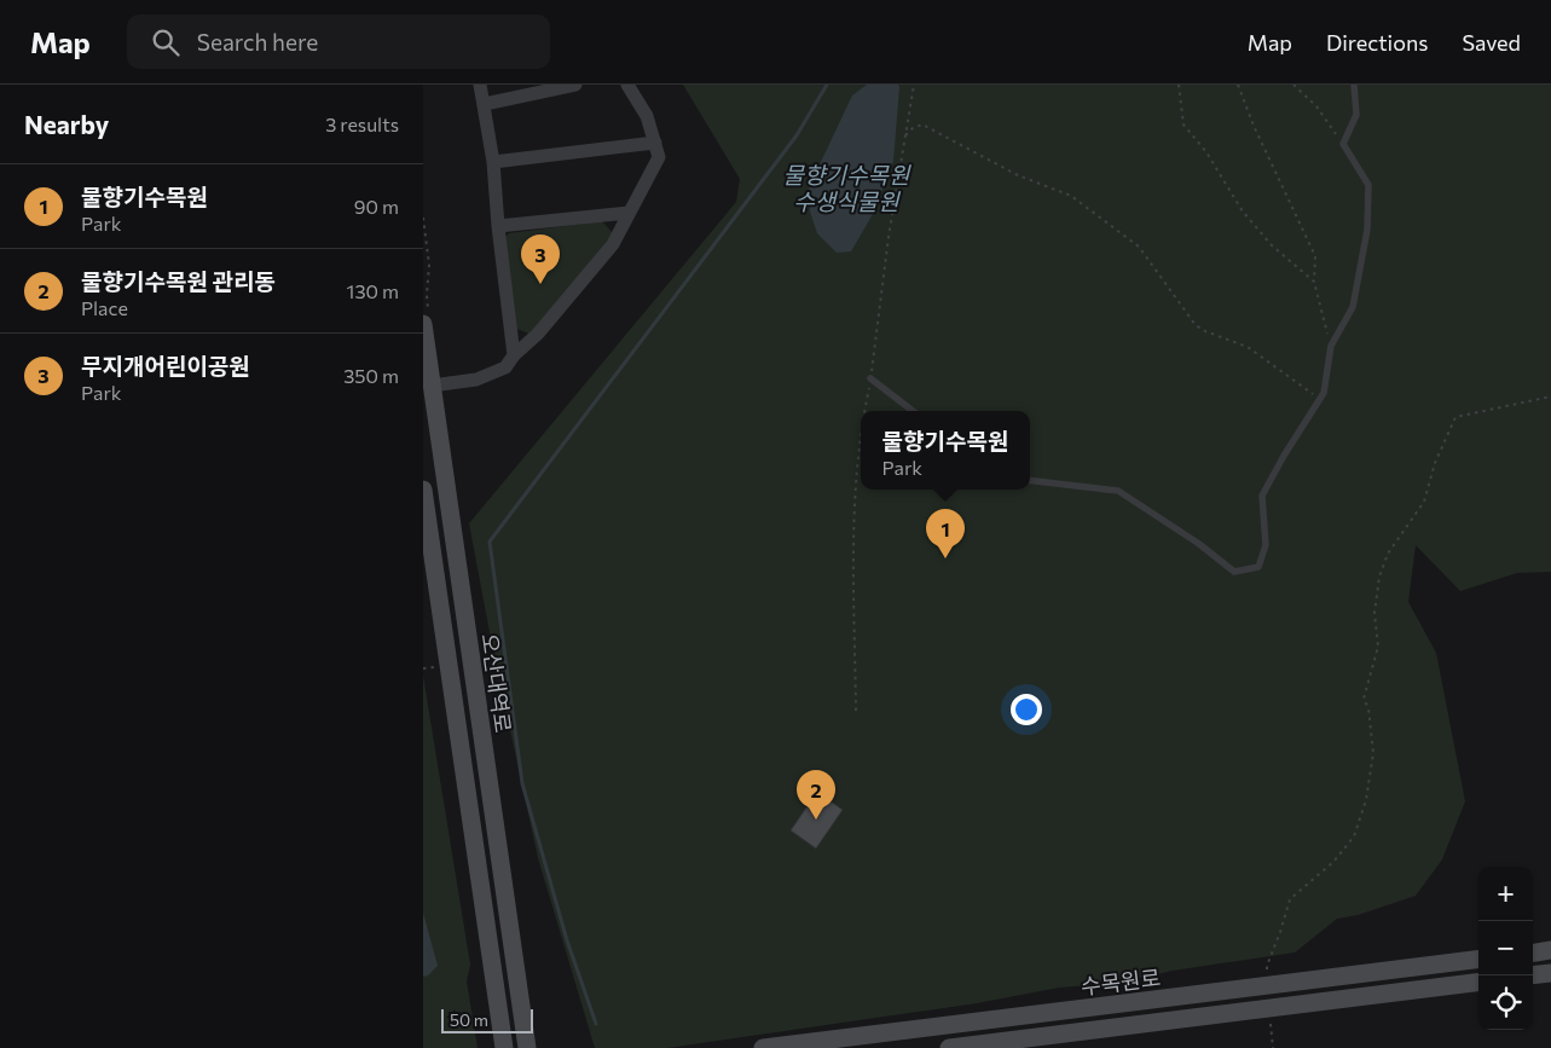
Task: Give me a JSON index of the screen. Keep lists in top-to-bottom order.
{
  "streets": {
    "street": ["오산대역로", "수목원로"]
  },
  "water": ["물향기수목원 수생식물원"],
  "scale_bar": "50 m",
  "page": {
    "header": "Map",
    "search": "Search here",
    "nav": ["Map", "Directions", "Saved"],
    "heading": ["Nearby", "3 results"],
    "list": [
      {
        "mark": "1",
        "name": "물향기수목원",
        "note": "Park",
        "value": "90 m"
      },
      {
        "mark": "2",
        "name": "물향기수목원 관리동",
        "note": "Place",
        "value": "130 m"
      },
      {
        "mark": "3",
        "name": "무지개어린이공원",
        "note": "Park",
        "value": "350 m"
      }
    ],
    "pins": ["3", "1", "2"],
    "popup": ["물향기수목원", "Park"],
    "map_buttons": ["+", "−"],
    "scale": "50 m"
  }
}
